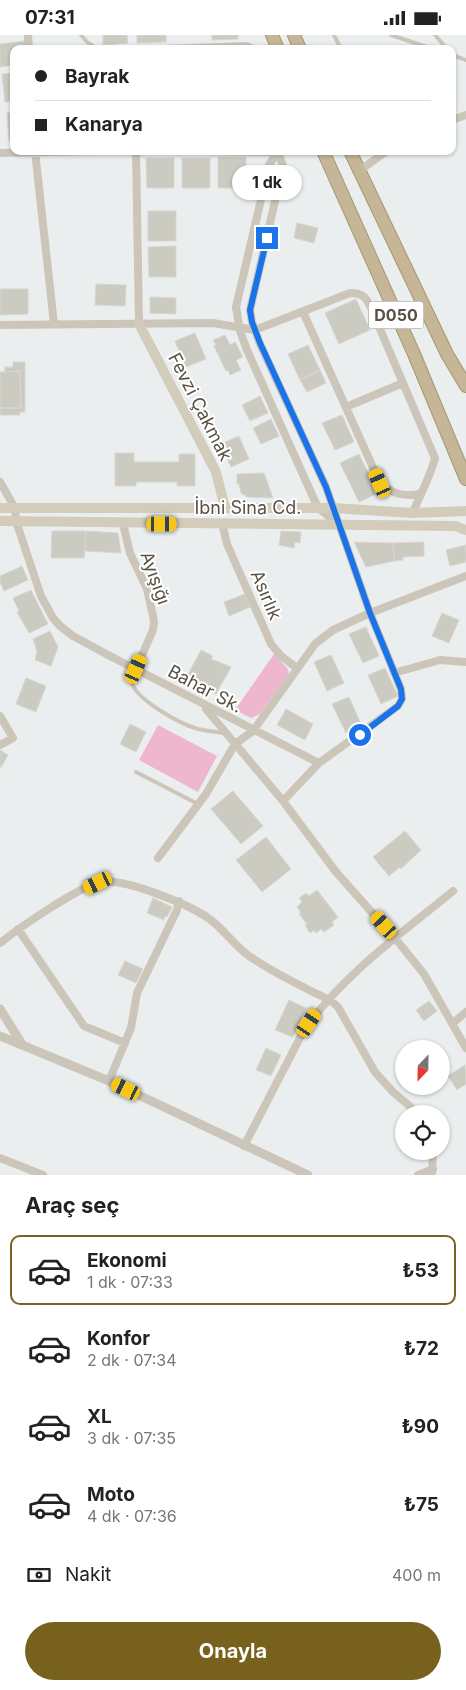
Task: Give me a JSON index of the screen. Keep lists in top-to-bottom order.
{
  "streets": {
    "highway": ["D050"],
    "main road": ["Fevzi Çakmak", "İbni Sina Cd."],
    "street": ["Ayışığı", "Asırlık", "Bahar Sk."]
  },
  "crossings": [
    ["Fevzi Çakmak", "İbni Sina Cd."],
    ["İbni Sina Cd.", "Ayışığı"],
    ["İbni Sina Cd.", "Asırlık"],
    ["İbni Sina Cd.", "Bahar Sk."],
    ["Ayışığı", "Bahar Sk."]
  ],
  "north": "bottom",
  "page": {
    "status": "07:31",
    "banner": ["Bayrak", "Kanarya"],
    "bubble": "1 dk",
    "heading": "Araç seç",
    "list": [
      {
        "name": "Ekonomi",
        "note": "1 dk · 07:33",
        "value": "₺53"
      },
      {
        "name": "Konfor",
        "note": "2 dk · 07:34",
        "value": "₺72"
      },
      {
        "name": "XL",
        "note": "3 dk · 07:35",
        "value": "₺90"
      },
      {
        "name": "Moto",
        "note": "4 dk · 07:36",
        "value": "₺75"
      }
    ],
    "pay": ["Nakit", "400 m"],
    "buttons": "Onayla"
  }
}
